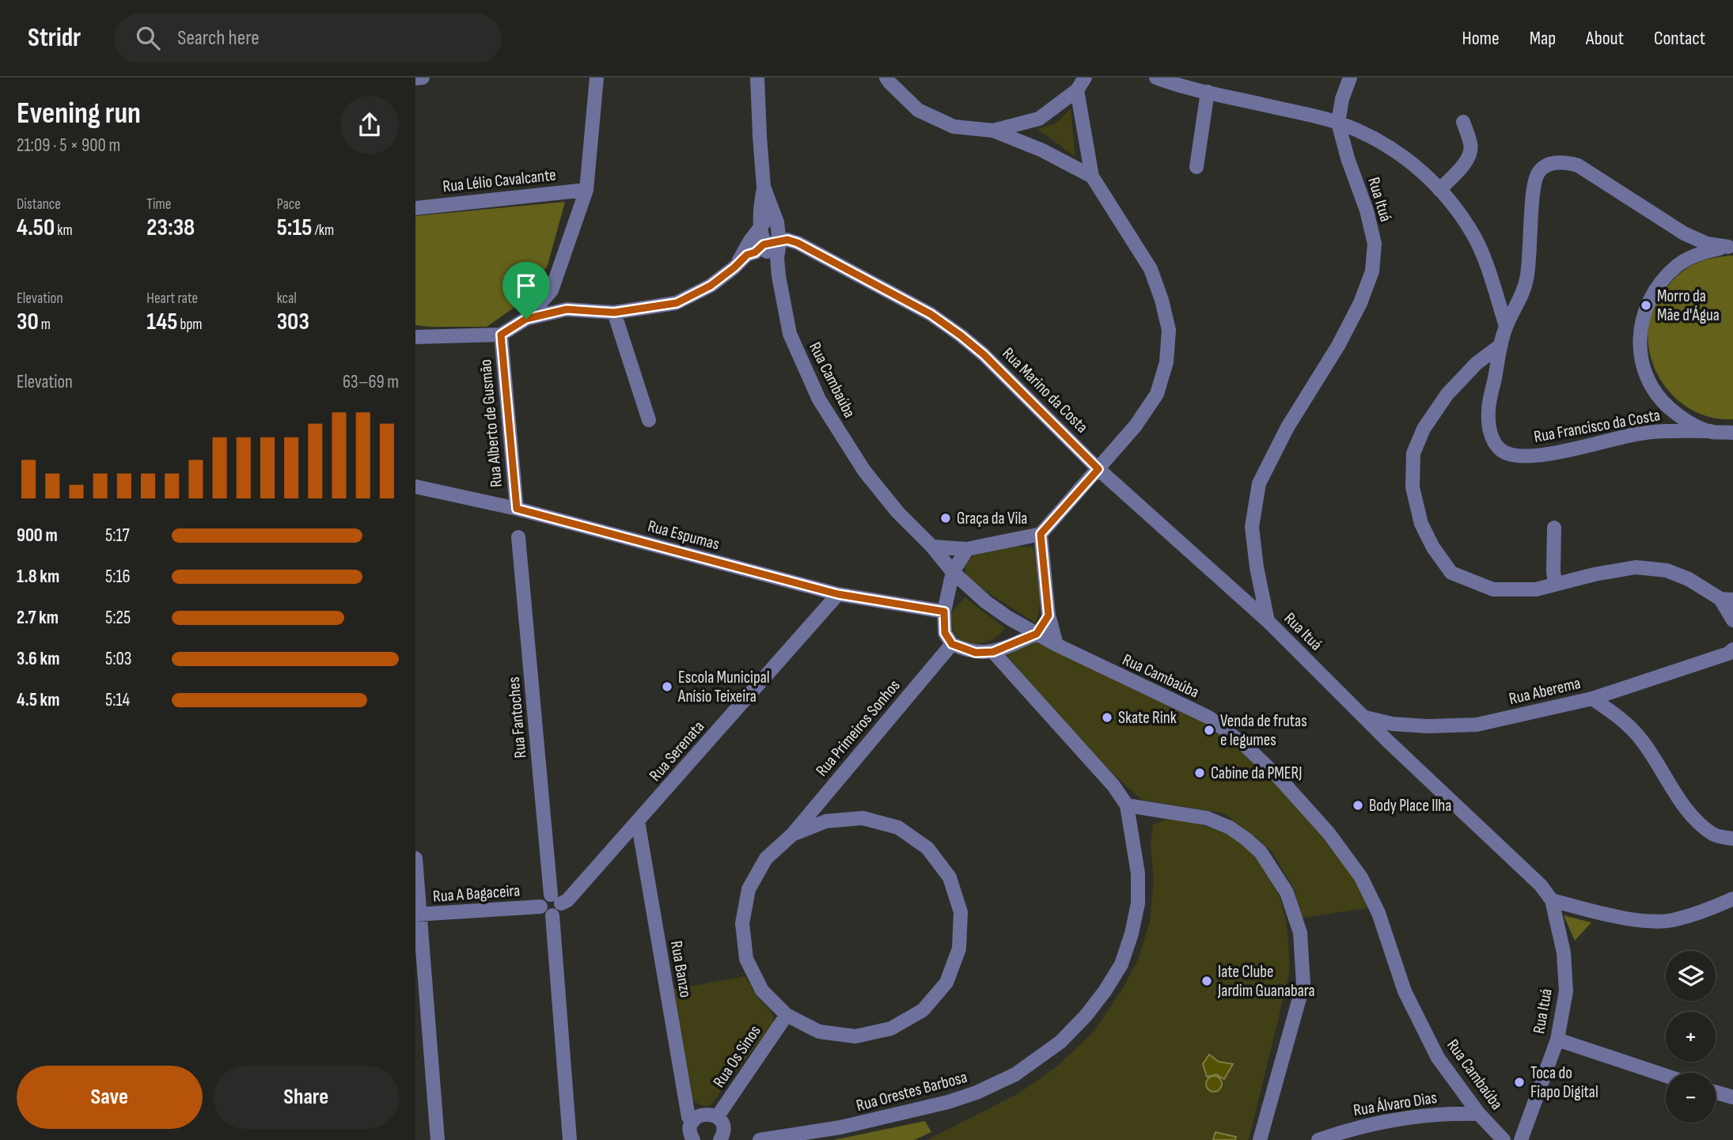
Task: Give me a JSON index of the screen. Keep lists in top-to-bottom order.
{
  "streets": {
    "street": [
      "Rua Lélio Cavalcante",
      "Rua Ituá",
      "Rua Cambaúba",
      "Rua Marino da Costa",
      "Rua Alberto de Gusmão",
      "Rua Francisco da Costa",
      "Rua Espumas",
      "Rua Aberema",
      "Rua Fantoches",
      "Rua Primeiros Sonhos",
      "Rua Serenata",
      "Rua A Bagaceira",
      "Rua Banzo",
      "Rua Os Sinos",
      "Rua Orestes Barbosa",
      "Rua Álvaro Dias"
    ]
  },
  "crossings": [
    ["Rua Ituá", "Rua Marino da Costa"],
    ["Rua Ituá", "Rua Aberema"],
    ["Rua Cambaúba", "Rua Marino da Costa"],
    ["Rua Cambaúba", "Rua Álvaro Dias"],
    ["Rua Alberto de Gusmão", "Rua Espumas"],
    ["Rua Espumas", "Rua Serenata"],
    ["Rua Fantoches", "Rua Serenata"],
    ["Rua Fantoches", "Rua A Bagaceira"],
    ["Rua Primeiros Sonhos", "Rua Os Sinos"],
    ["Rua Serenata", "Rua A Bagaceira"],
    ["Rua Serenata", "Rua Banzo"]
  ],
  "places": [
    "Morro da Mãe d'Água",
    "Graça da Vila",
    "Escola Municipal Anísio Teixeira",
    "Skate Rink",
    "Venda de frutas e legumes",
    "Cabine da PMERJ",
    "Body Place Ilha",
    "Iate Clube Jardim Guanabara",
    "Toca do Fiapo Digital"
  ],
  "page": {
    "header": "Stridr",
    "search": "Search here",
    "nav": [
      "Home",
      "Map",
      "About",
      "Contact"
    ],
    "heading": ["Evening run", "21:09 · 5 × 900 m"],
    "stats": [
      ["Distance", "4.50 km"],
      ["Time", "23:38"],
      ["Pace", "5:15 /km"],
      ["Elevation", "30 m"],
      ["Heart rate", "145 bpm"],
      ["kcal", "303"]
    ],
    "chart": ["Elevation", "63–69 m"],
    "list": [
      {
        "name": "900 m",
        "note": "5:17"
      },
      {
        "name": "1.8 km",
        "note": "5:16"
      },
      {
        "name": "2.7 km",
        "note": "5:25"
      },
      {
        "name": "3.6 km",
        "note": "5:03"
      },
      {
        "name": "4.5 km",
        "note": "5:14"
      }
    ],
    "map_buttons": ["+", "−"],
    "buttons": ["Save", "Share"]
  }
}
